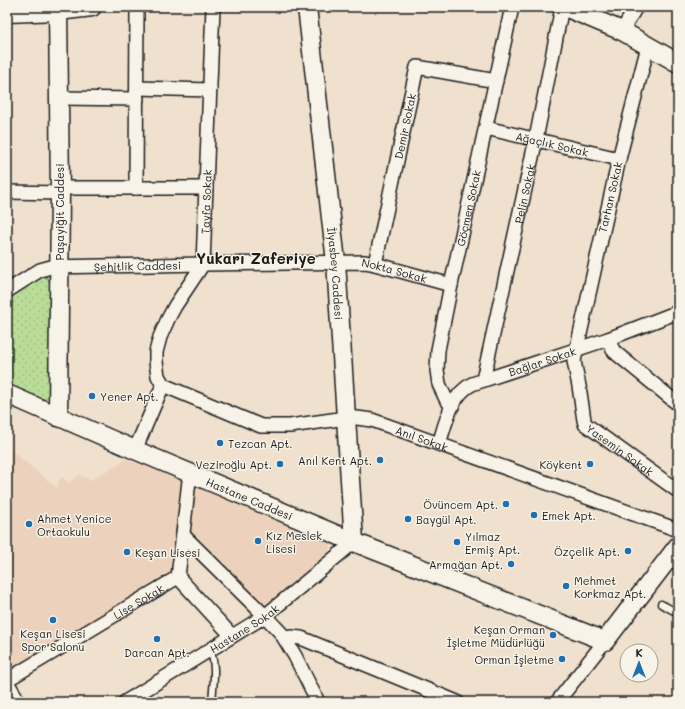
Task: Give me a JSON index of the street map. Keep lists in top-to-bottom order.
{
  "streets": {
    "main road": ["Paşayiğit Caddesi", "İlyasbey Caddesi", "Hastane Caddesi"],
    "street": [
      "Demir Sokak",
      "Ağaçlık Sokak",
      "Pelin Sokak",
      "Tarhan Sokak",
      "Tayfa Sokak",
      "Göçmen Sokak",
      "Şehitlik Caddesi",
      "Nokta Sokak",
      "Bağlar Sokak",
      "Anıl Sokak",
      "Yasemin Sokak",
      "Lise Sokak",
      "Hastane Sokak"
    ]
  },
  "crossings": [
    ["Demir Sokak", "Göçmen Sokak"],
    ["Demir Sokak", "Nokta Sokak"],
    ["Ağaçlık Sokak", "Pelin Sokak"],
    ["Ağaçlık Sokak", "Tarhan Sokak"],
    ["Ağaçlık Sokak", "Göçmen Sokak"],
    ["Pelin Sokak", "Bağlar Sokak"],
    ["Tarhan Sokak", "Bağlar Sokak"],
    ["Tarhan Sokak", "Yasemin Sokak"],
    ["Tayfa Sokak", "Şehitlik Caddesi"],
    ["Göçmen Sokak", "Nokta Sokak"],
    ["Göçmen Sokak", "Bağlar Sokak"],
    ["Paşayiğit Caddesi", "Şehitlik Caddesi"],
    ["Paşayiğit Caddesi", "Hastane Caddesi"],
    ["Şehitlik Caddesi", "Nokta Sokak"],
    ["Şehitlik Caddesi", "İlyasbey Caddesi"],
    ["Nokta Sokak", "İlyasbey Caddesi"],
    ["İlyasbey Caddesi", "Anıl Sokak"],
    ["İlyasbey Caddesi", "Hastane Caddesi"],
    ["İlyasbey Caddesi", "Hastane Sokak"],
    ["Bağlar Sokak", "Anıl Sokak"],
    ["Bağlar Sokak", "Yasemin Sokak"],
    ["Hastane Caddesi", "Hastane Sokak"]
  ],
  "districts": ["Yukarı Zaferiye"],
  "places": [
    "Yener Apt.",
    "Tezcan Apt.",
    "Anıl Kent Apt.",
    "Veziroğlu Apt.",
    "Köykent",
    "Övüncem Apt.",
    "Emek Apt.",
    "Baygül Apt.",
    "Ahmet Yenice Ortaokulu",
    "Kız Meslek Lisesi",
    "Yılmaz Ermiş Apt.",
    "Özçelik Apt.",
    "Keşan Lisesi",
    "Armağan Apt.",
    "Mehmet Korkmaz Apt.",
    "Keşan Lisesi Spor Salonu",
    "Keşan Orman İşletme Müdürlüğü",
    "Darcan Apt.",
    "Orman İşletme"
  ],
  "north": "top"
}
